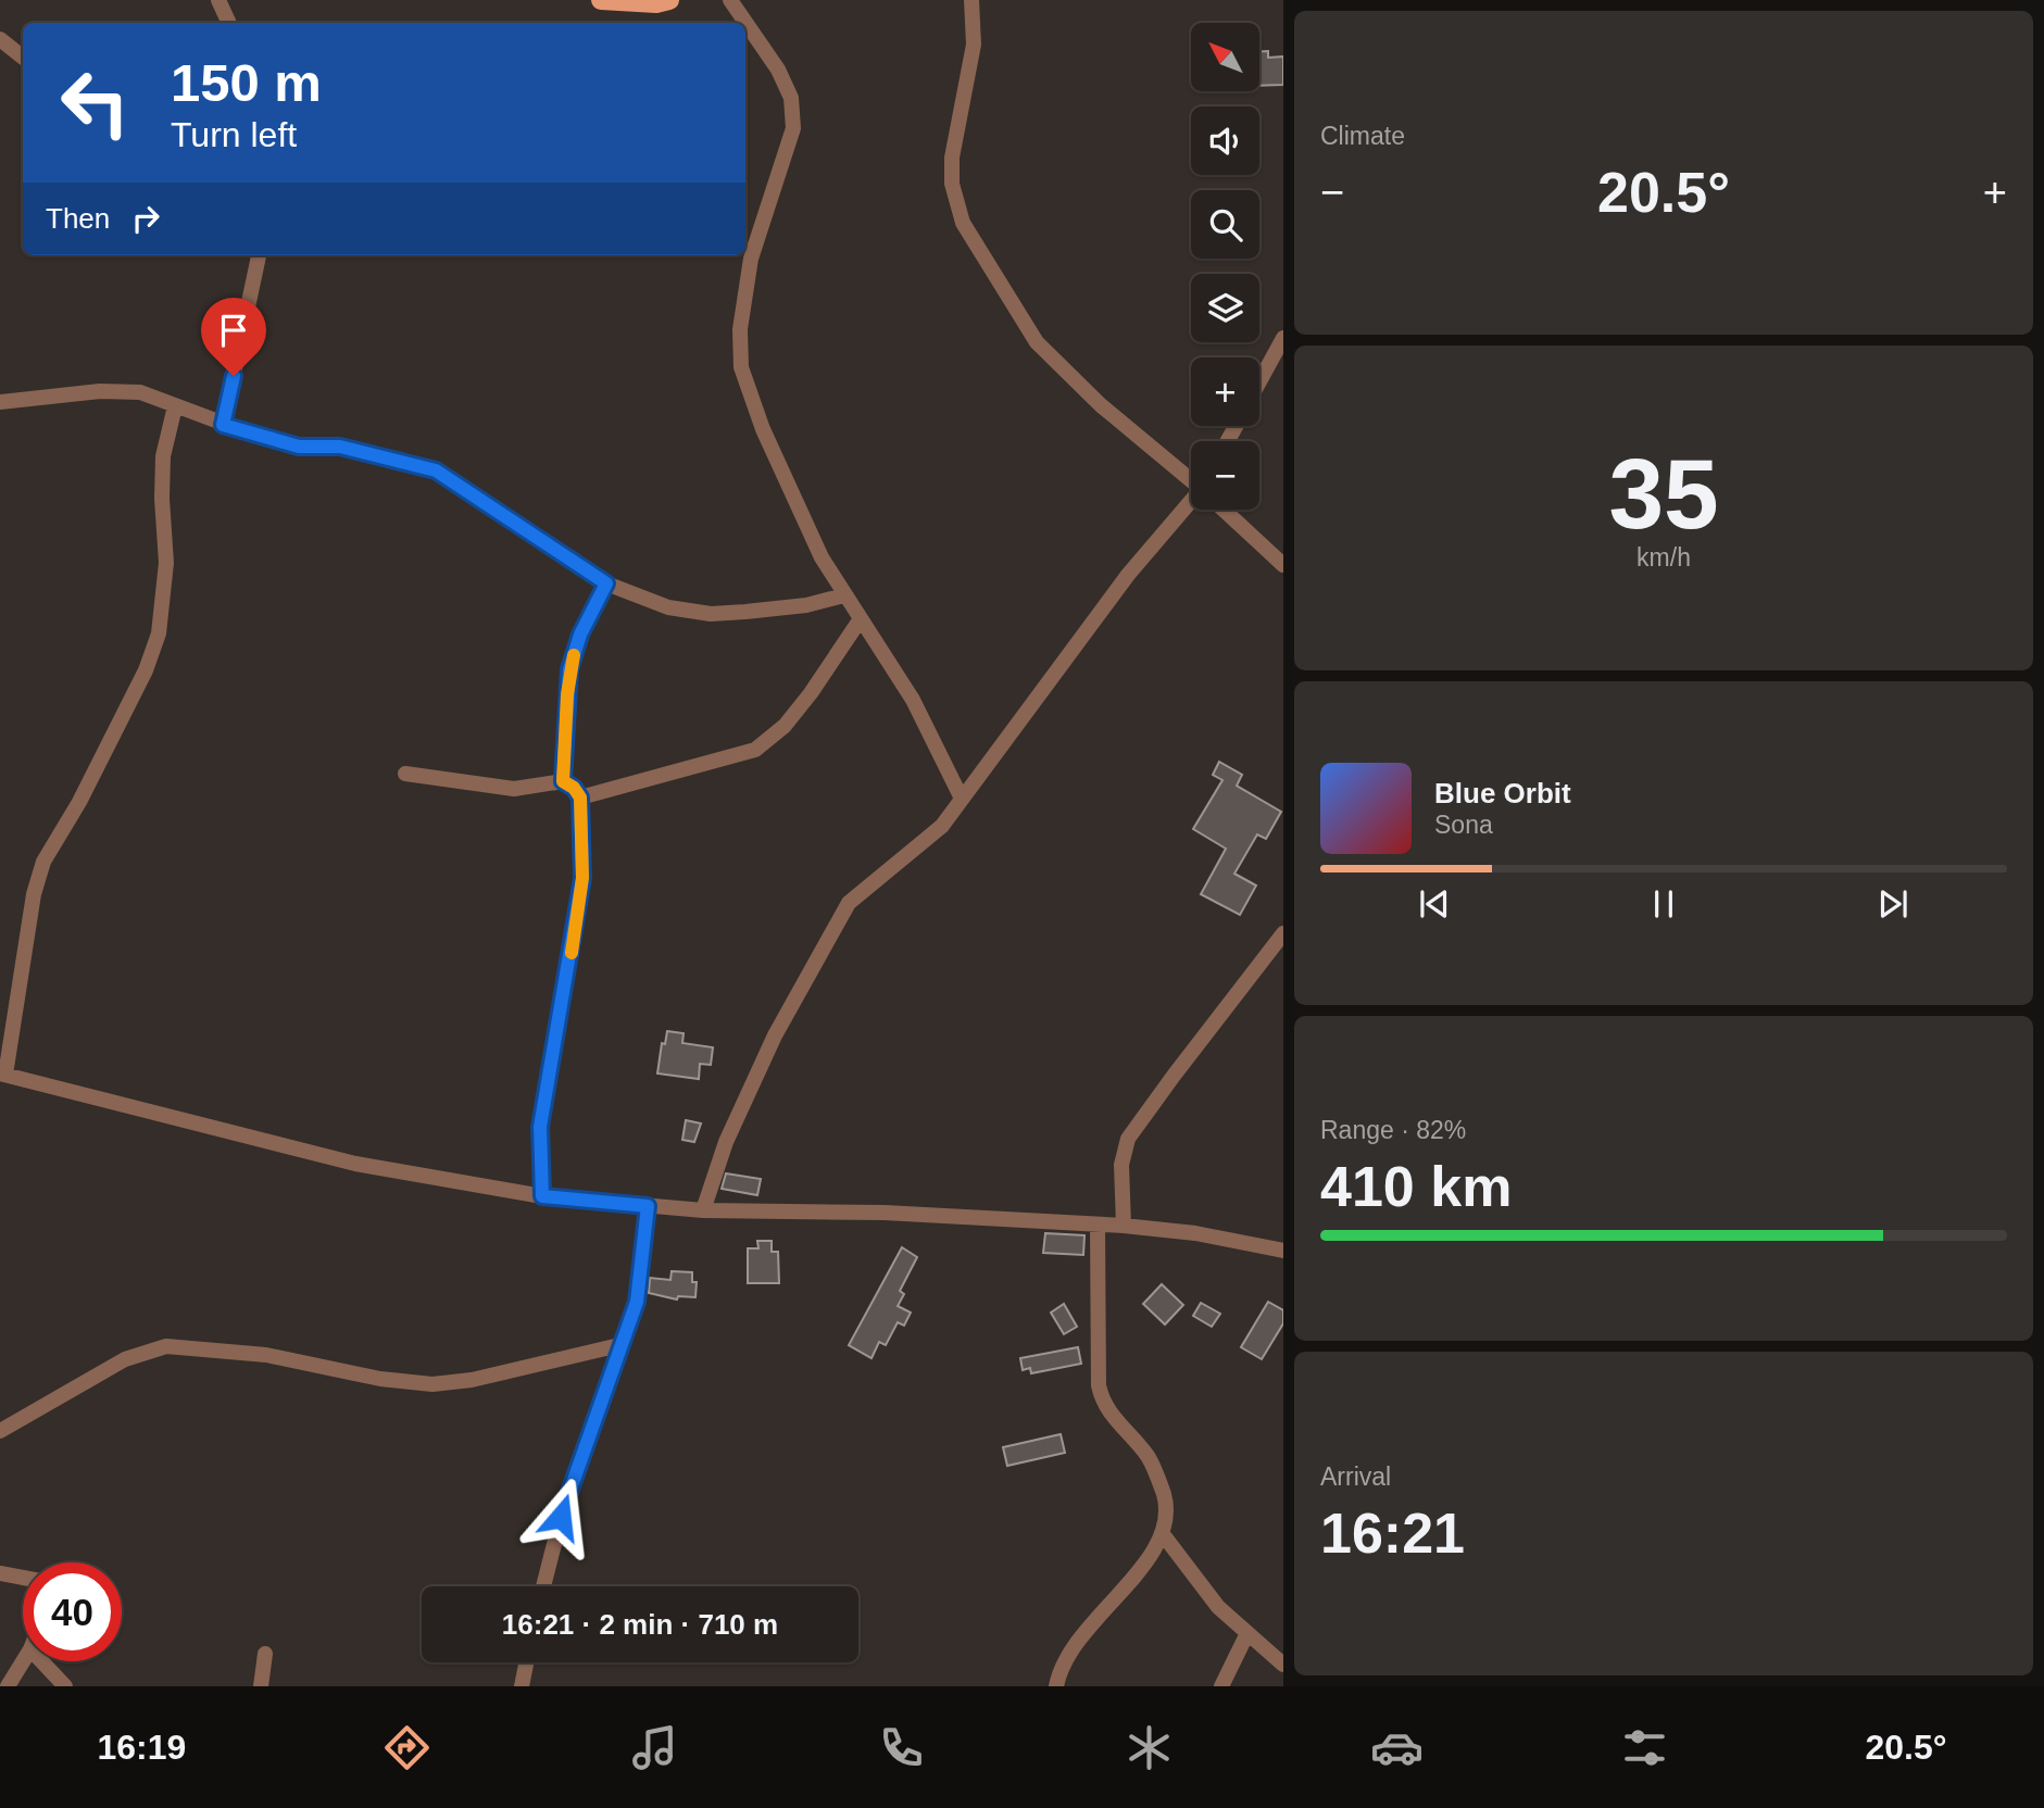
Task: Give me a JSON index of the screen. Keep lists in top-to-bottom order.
{
  "north": "top left",
  "page": {
    "tile": [
      "Climate",
      ["35", "km/h"],
      ["Range · 82%", "410 km"],
      ["Arrival", "16:21"]
    ],
    "map_buttons": ["+", "−"],
    "turn": ["150 m", "Turn left"],
    "heat": ["−", "20.5°", "+"],
    "then": "Then",
    "song": ["Blue Orbit", "Sona"],
    "limit": "40",
    "trip": "16:21 · 2 min · 710 m",
    "tabs": ["16:19", "20.5°"]
  }
}
